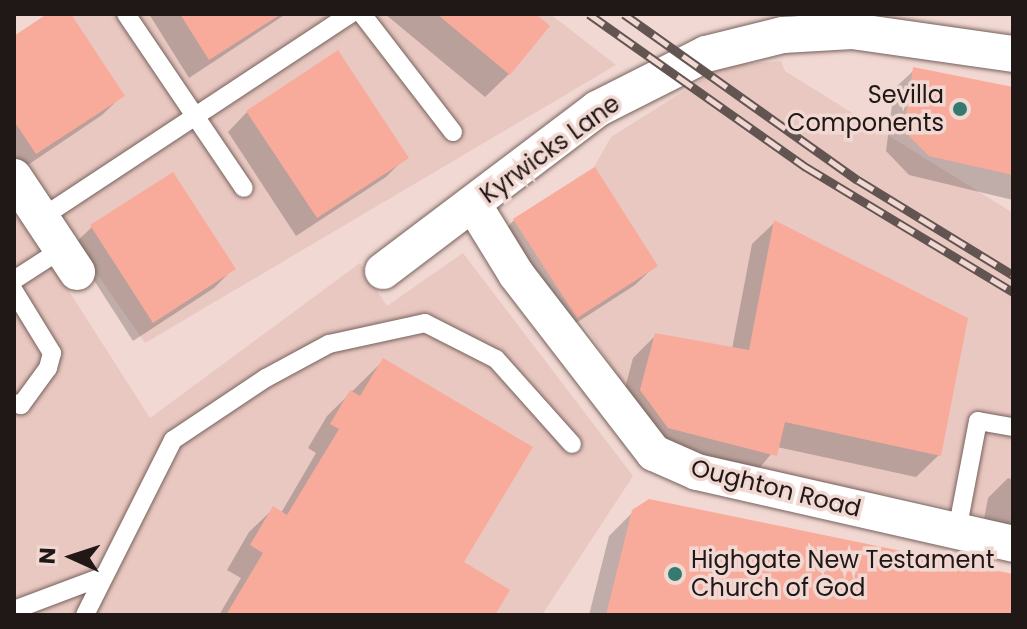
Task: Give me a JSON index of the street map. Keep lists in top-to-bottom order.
{
  "streets": {
    "street": ["Kyrwicks Lane", "Oughton Road"]
  },
  "crossings": [
    ["Kyrwicks Lane", "Oughton Road"]
  ],
  "places": ["Sevilla Components", "Highgate New Testament Church of God"],
  "north": "left"
}
